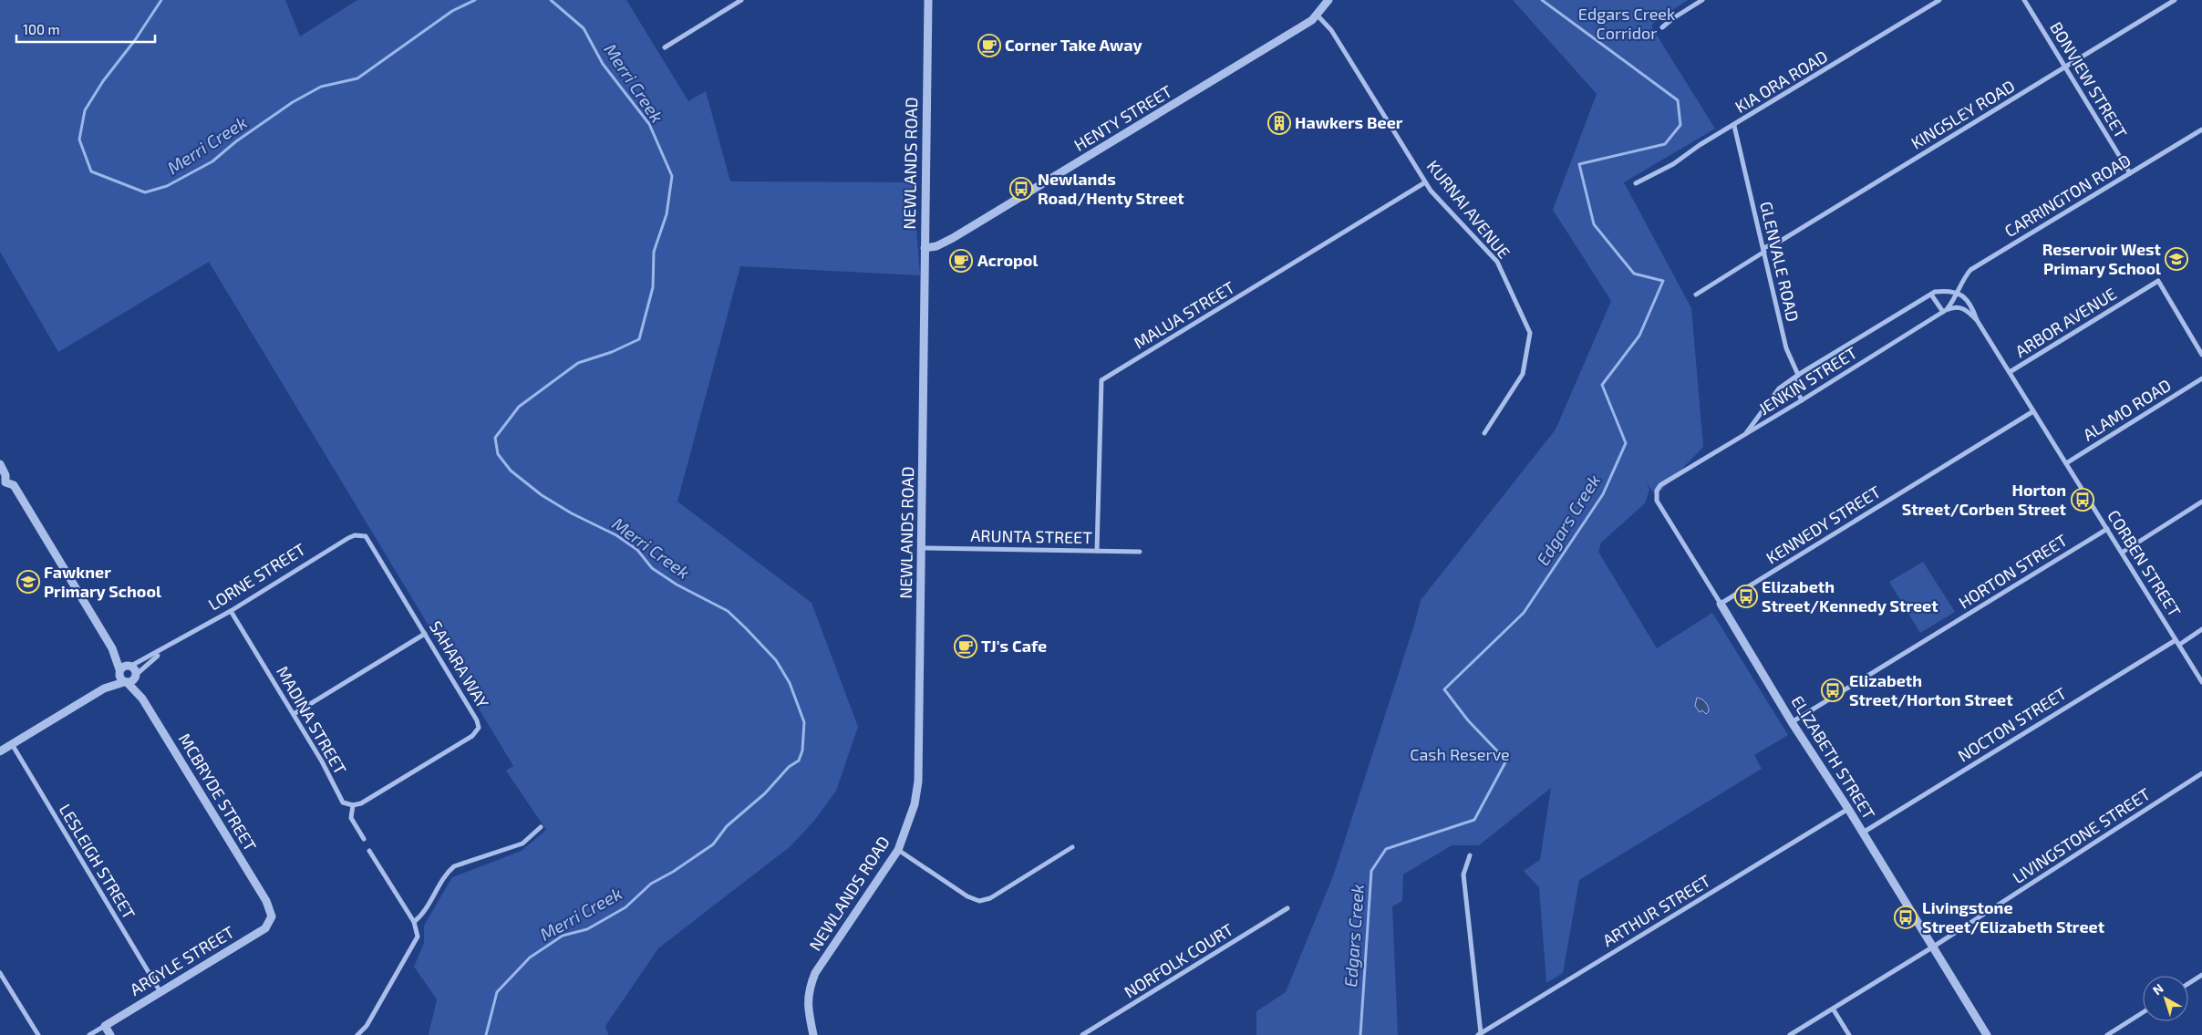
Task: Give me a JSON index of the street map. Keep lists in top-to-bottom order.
{
  "streets": {
    "street": [
      "BONVIEW STREET",
      "KIA ORA ROAD",
      "KINGSLEY ROAD",
      "HENTY STREET",
      "NEWLANDS ROAD",
      "CARRINGTON ROAD",
      "KURNAI AVENUE",
      "GLENVALE ROAD",
      "MALUA STREET",
      "ARBOR AVENUE",
      "JENKIN STREET",
      "ALAMO ROAD",
      "KENNEDY STREET",
      "ARUNTA STREET",
      "CORBEN STREET",
      "HORTON STREET",
      "LORNE STREET",
      "SAHARA WAY",
      "MADINA STREET",
      "NOCTON STREET",
      "ELIZABETH STREET",
      "MCBRYDE STREET",
      "LIVINGSTONE STREET",
      "LESLEIGH STREET",
      "ARTHUR STREET",
      "ARGYLE STREET",
      "NORFOLK COURT"
    ]
  },
  "crossings": [
    ["BONVIEW STREET", "KINGSLEY ROAD"],
    ["BONVIEW STREET", "CARRINGTON ROAD"],
    ["KIA ORA ROAD", "GLENVALE ROAD"],
    ["KINGSLEY ROAD", "GLENVALE ROAD"],
    ["HENTY STREET", "NEWLANDS ROAD"],
    ["HENTY STREET", "KURNAI AVENUE"],
    ["NEWLANDS ROAD", "ARUNTA STREET"],
    ["CARRINGTON ROAD", "JENKIN STREET"],
    ["KURNAI AVENUE", "MALUA STREET"],
    ["GLENVALE ROAD", "JENKIN STREET"],
    ["MALUA STREET", "ARUNTA STREET"],
    ["ARBOR AVENUE", "CORBEN STREET"],
    ["JENKIN STREET", "ELIZABETH STREET"],
    ["ALAMO ROAD", "CORBEN STREET"],
    ["KENNEDY STREET", "CORBEN STREET"],
    ["KENNEDY STREET", "ELIZABETH STREET"],
    ["CORBEN STREET", "HORTON STREET"],
    ["CORBEN STREET", "NOCTON STREET"],
    ["HORTON STREET", "ELIZABETH STREET"],
    ["LORNE STREET", "SAHARA WAY"],
    ["LORNE STREET", "MADINA STREET"],
    ["LORNE STREET", "MCBRYDE STREET"],
    ["SAHARA WAY", "MADINA STREET"],
    ["NOCTON STREET", "ELIZABETH STREET"],
    ["ELIZABETH STREET", "LIVINGSTONE STREET"],
    ["ELIZABETH STREET", "ARTHUR STREET"],
    ["MCBRYDE STREET", "ARGYLE STREET"],
    ["LESLEIGH STREET", "ARGYLE STREET"]
  ],
  "water": ["Merri Creek", "Edgars Creek"],
  "parks": ["Edgars Creek Corridor", "Cash Reserve"],
  "places": {
    "cafe": ["Corner Take Away", "Acropol", "TJ's Cafe"],
    "building": ["Hawkers Beer"],
    "bus stop": [
      "Newlands Road/Henty Street",
      "Horton Street/Corben Street",
      "Elizabeth Street/Kennedy Street",
      "Elizabeth Street/Horton Street",
      "Livingstone Street/Elizabeth Street"
    ],
    "school or university": ["Reservoir West Primary School", "Fawkner Primary School"]
  },
  "scale_bar": "100 m",
  "north": "top left"
}
